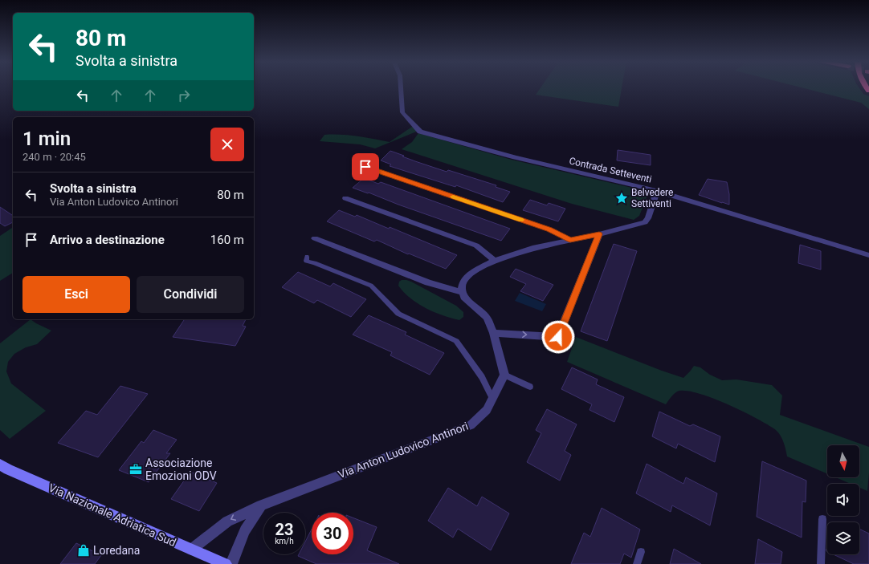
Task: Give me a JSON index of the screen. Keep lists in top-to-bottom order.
{
  "streets": {
    "main road": ["Via Nazionale Adriatica Sud"],
    "street": ["Contrada Setteventi", "Via Anton Ludovico Antinori"]
  },
  "crossings": [
    ["Via Anton Ludovico Antinori", "Via Nazionale Adriatica Sud"]
  ],
  "places": {
    "place": ["Belvedere Settiventi"],
    "office": ["Associazione Emozioni ODV"],
    "shop": ["Loredana"]
  },
  "north": "bottom",
  "page": {
    "turn": ["80 m", "Svolta a sinistra"],
    "heading": ["1 min", "240 m · 20:45"],
    "list": [
      {
        "name": "Svolta a sinistra",
        "note": "Via Anton Ludovico Antinori",
        "value": "80 m"
      },
      {
        "name": "Arrivo a destinazione",
        "value": "160 m"
      }
    ],
    "buttons": ["Esci", "Condividi"],
    "speed": "23 km/h",
    "limit": "30"
  }
}
